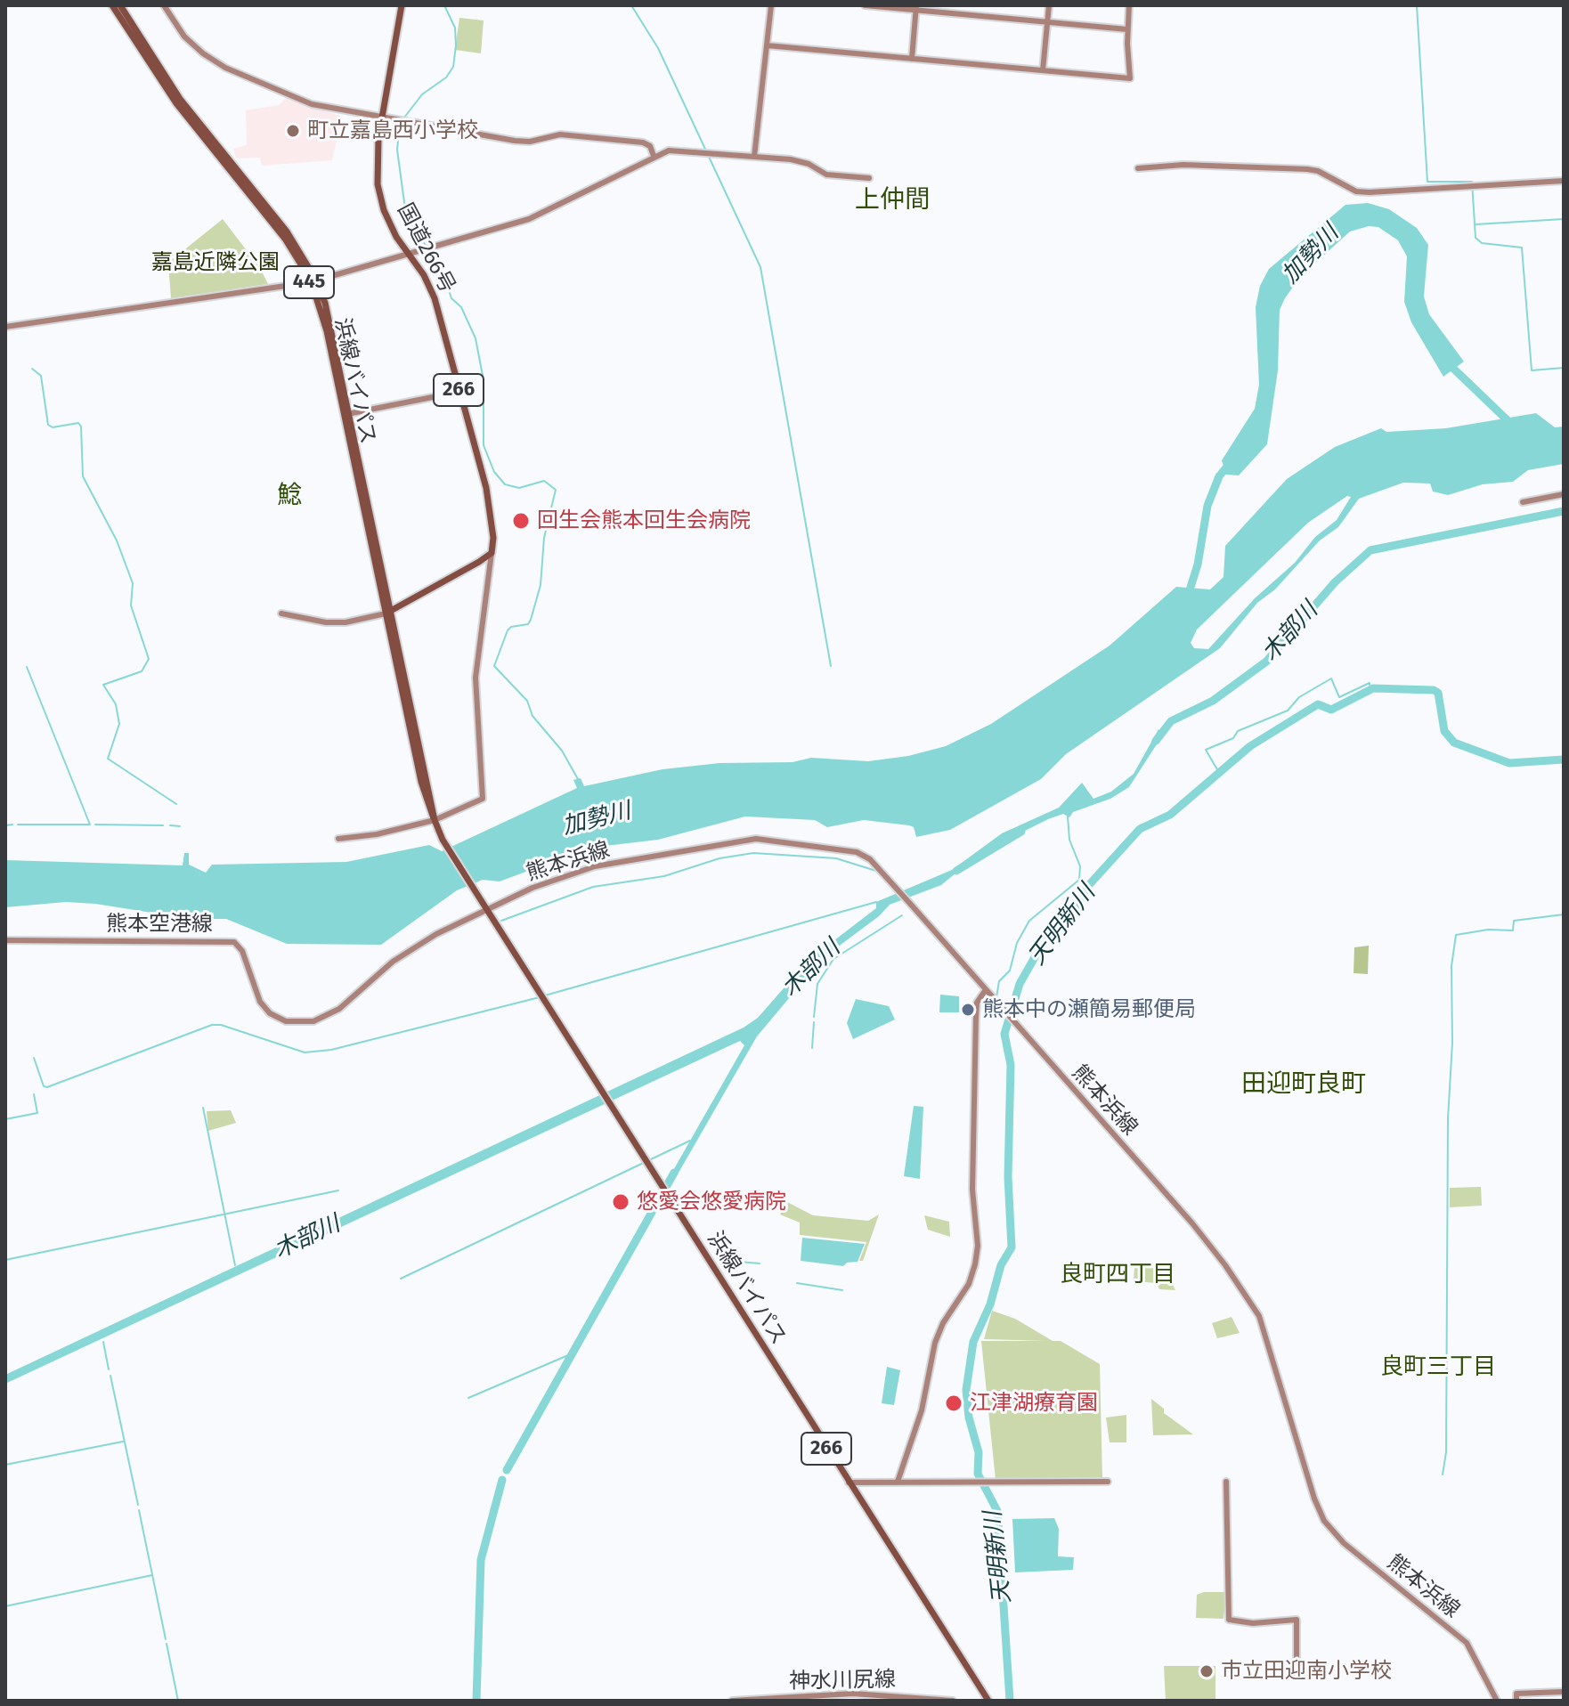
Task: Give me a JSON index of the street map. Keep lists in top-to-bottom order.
{
  "streets": {
    "highway": [
      "国道266号",
      "445",
      "浜線バイパス",
      "266"
    ],
    "street": ["熊本浜線", "熊本空港線", "神水川尻線"]
  },
  "crossings": [
    ["浜線バイパス", "熊本浜線"],
    ["浜線バイパス", "熊本空港線"],
    ["熊本浜線", "熊本空港線"]
  ],
  "districts": [
    "上仲間",
    "鯰",
    "田迎町良町",
    "良町四丁目",
    "良町三丁目"
  ],
  "water": ["加勢川", "木部川", "天明新川"],
  "parks": ["嘉島近隣公園"],
  "places": [
    "町立嘉島西小学校",
    "回生会熊本回生会病院",
    "熊本中の瀬簡易郵便局",
    "悠愛会悠愛病院",
    "江津湖療育園",
    "市立田迎南小学校"
  ]
}
